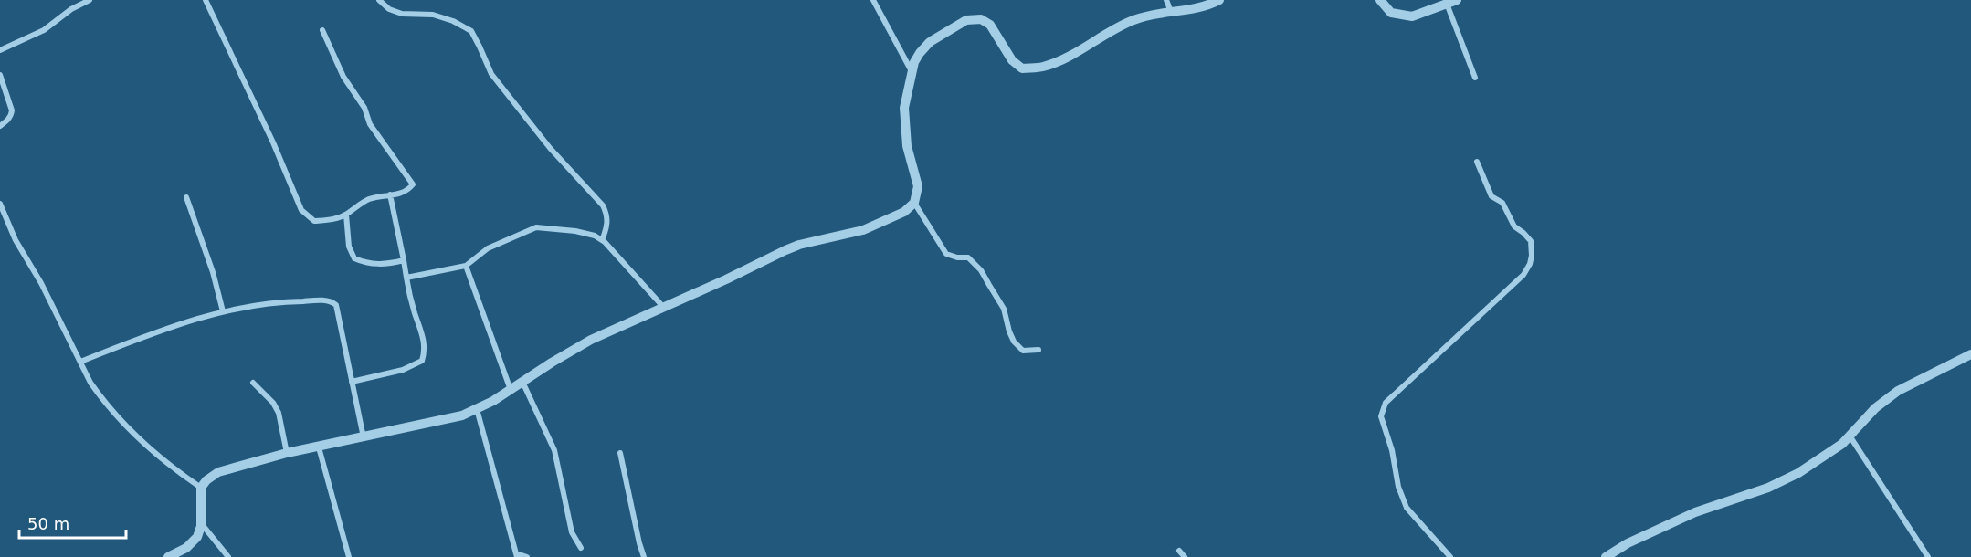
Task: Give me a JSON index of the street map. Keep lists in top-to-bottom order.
{
  "scale_bar": "50 m"
}
